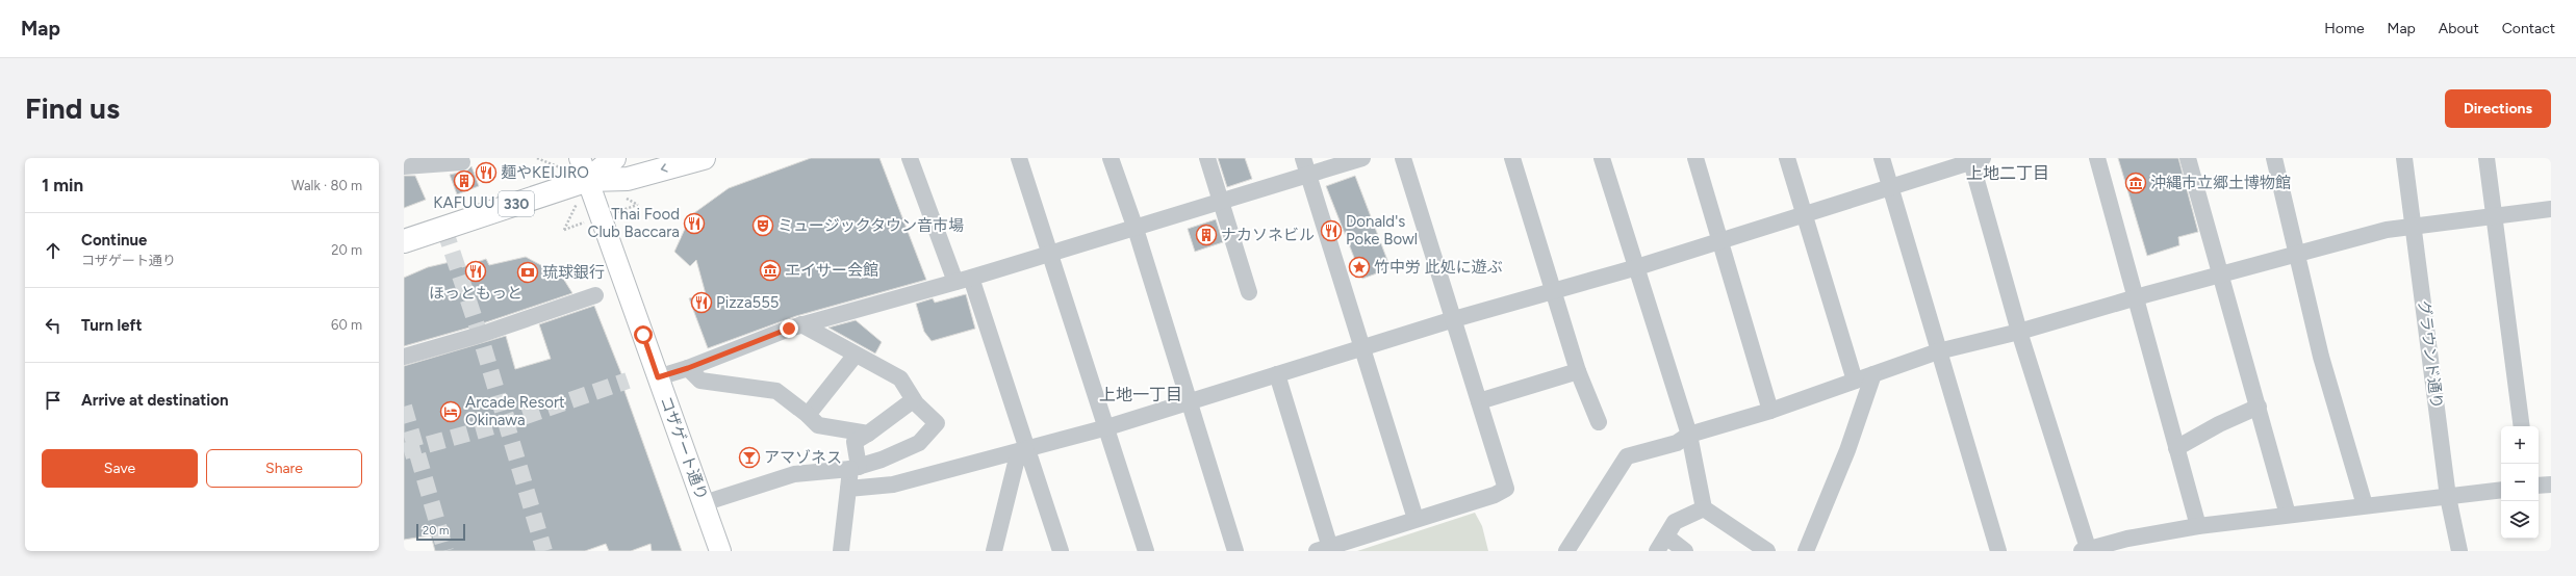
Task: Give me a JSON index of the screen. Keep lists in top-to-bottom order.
{
  "streets": {
    "highway": ["330"],
    "main road": ["コザゲート通り"],
    "street": ["グラウンド通り"]
  },
  "crossings": [
    ["330", "コザゲート通り"]
  ],
  "districts": ["上地二丁目", "上地一丁目"],
  "places": {
    "restaurant": [
      "麺やKEIJIRO",
      "Thai Food Club Baccara",
      "Donald's Poke Bowl",
      "ほっともっと",
      "Pizza555"
    ],
    "building": ["KAFUUU", "ナカソネビル"],
    "museum": ["沖縄市立郷土博物館", "エイサー会館"],
    "theatre": ["ミュージックタウン音市場"],
    "place": ["竹中労 此処に遊ぶ"],
    "bank": ["琉球銀行"],
    "hotel": ["Arcade Resort Okinawa"],
    "bar": ["アマゾネス"]
  },
  "scale_bar": "20 m",
  "page": {
    "header": "Map",
    "nav": [
      "Home",
      "Map",
      "About",
      "Contact"
    ],
    "buttons": [
      "Directions",
      ["Save", "Share"]
    ],
    "title": "Find us",
    "heading": ["1 min", "Walk · 80 m"],
    "list": [
      ["Continue", "コザゲート通り", "20 m"],
      ["Turn left", "60 m"],
      "Arrive at destination"
    ],
    "map_buttons": ["+", "−"],
    "scale": "20 m"
  }
}
